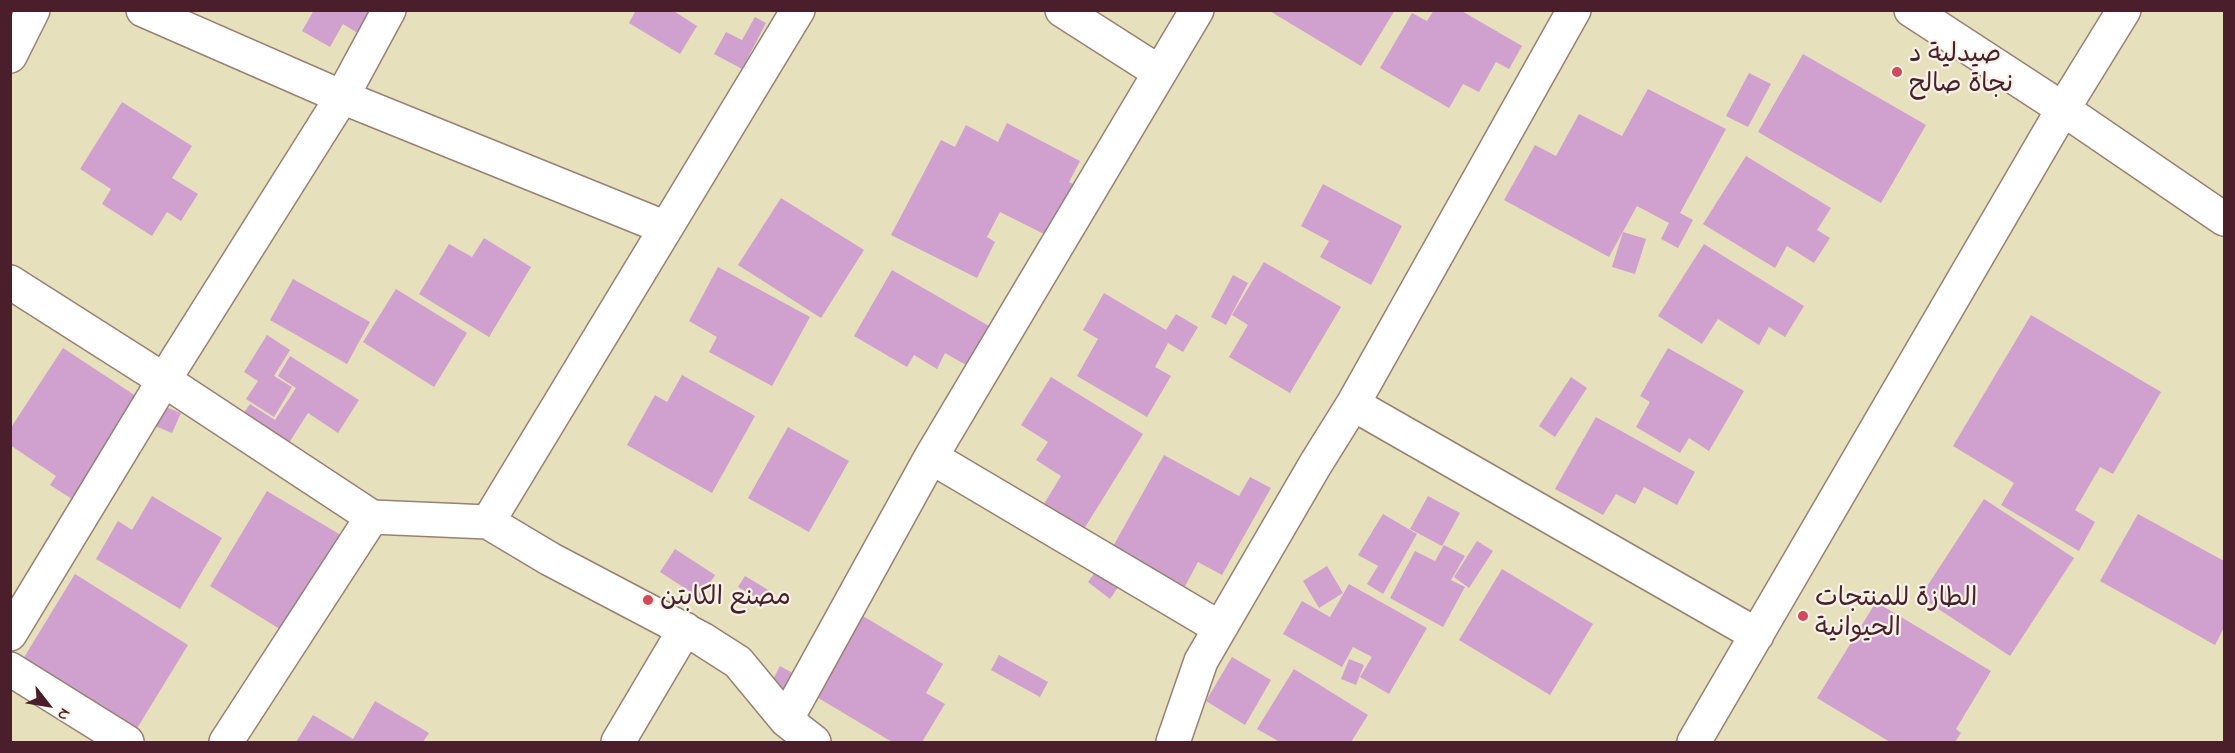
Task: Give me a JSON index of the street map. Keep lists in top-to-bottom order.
{
  "places": ["صيدلية د نجاة صالح", "مصنع الكابتن", "الطازة للمنتجات الحيوانية"],
  "north": "bottom right"
}
